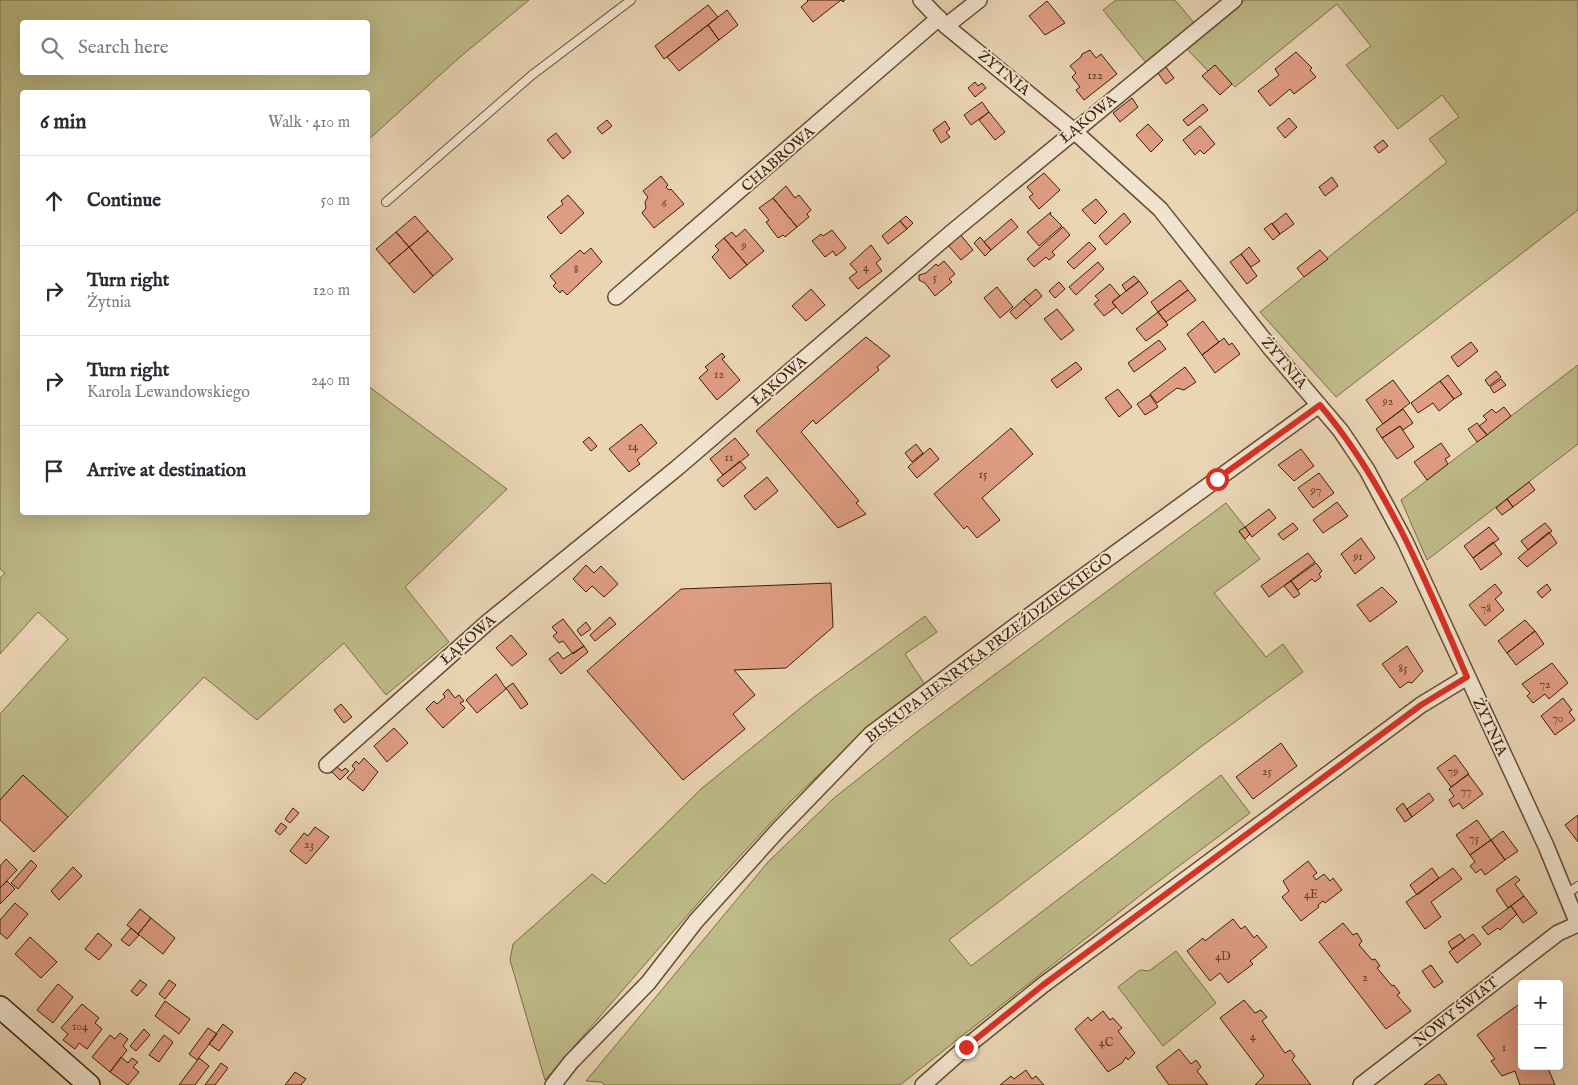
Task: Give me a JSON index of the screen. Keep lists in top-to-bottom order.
{
  "streets": {
    "street": [
      "ŻYTNIA",
      "ŁĄKOWA",
      "CHABROWA",
      "BISKUPA HENRYKA PRZEŹDZIECKIEGO",
      "NOWY ŚWIAT"
    ]
  },
  "crossings": [
    ["ŻYTNIA", "ŁĄKOWA"],
    ["ŻYTNIA", "CHABROWA"],
    ["ŻYTNIA", "BISKUPA HENRYKA PRZEŹDZIECKIEGO"],
    ["ŻYTNIA", "NOWY ŚWIAT"]
  ],
  "house_numbers": [
    "122",
    "6",
    "9",
    "4",
    "8",
    "5",
    "12",
    "92",
    "14",
    "11",
    "15",
    "97",
    "91",
    "78",
    "85",
    "72",
    "70",
    "25",
    "79",
    "77",
    "75",
    "23",
    "4E",
    "4D",
    "2",
    "104",
    "4",
    "4C",
    "1"
  ],
  "page": {
    "search": "Search here",
    "heading": ["6 min", "Walk · 410 m"],
    "list": [
      ["Continue", "50 m"],
      ["Turn right", "Żytnia", "120 m"],
      ["Turn right", "Karola Lewandowskiego", "240 m"],
      "Arrive at destination"
    ],
    "map_buttons": ["+", "−"]
  }
}
